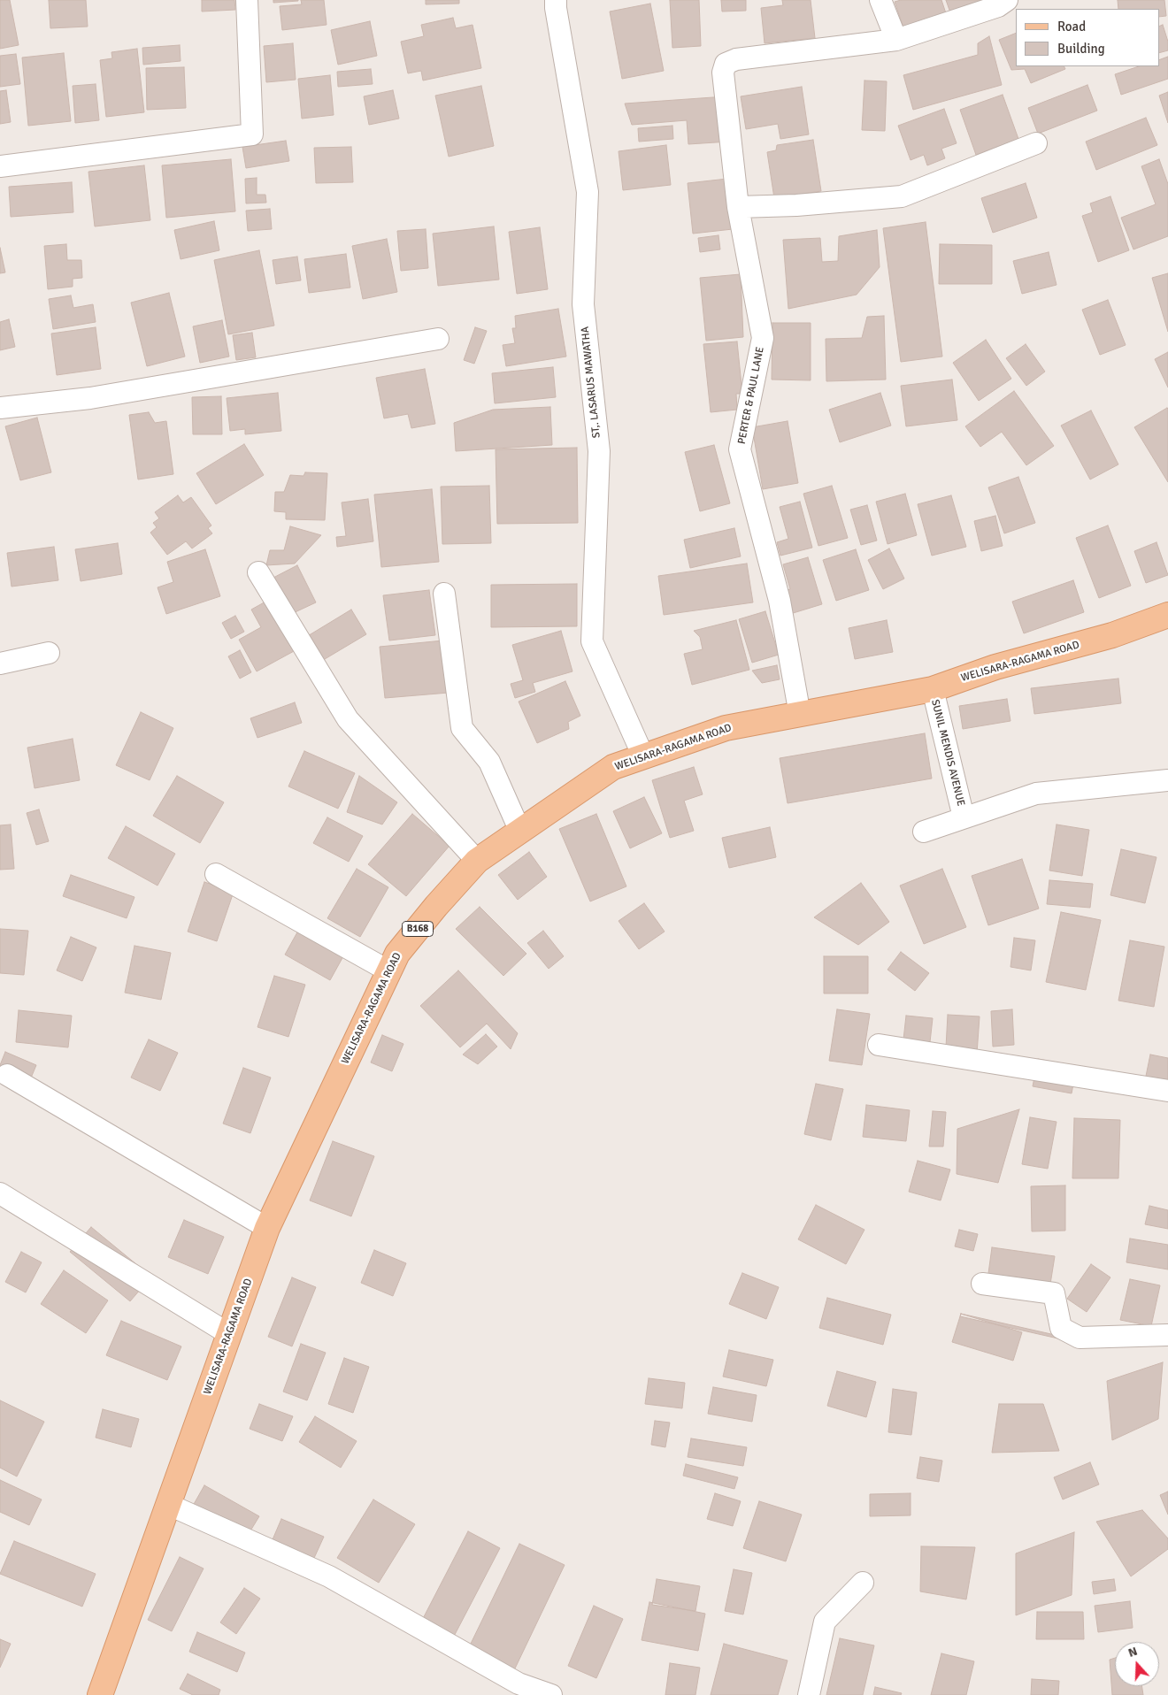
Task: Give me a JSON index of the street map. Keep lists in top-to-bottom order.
{
  "streets": {
    "main road": ["WELISARA-RAGAMA ROAD", "B168"],
    "street": ["ST,. LASARUS MAWATHA", "PERTER & PAUL LANE", "SUNIL MENDIS AVENUE"]
  },
  "crossings": [
    ["ST,. LASARUS MAWATHA", "WELISARA-RAGAMA ROAD"],
    ["PERTER & PAUL LANE", "WELISARA-RAGAMA ROAD"],
    ["WELISARA-RAGAMA ROAD", "SUNIL MENDIS AVENUE"]
  ],
  "legend": ["Road", "Building"],
  "north": "top"
}
